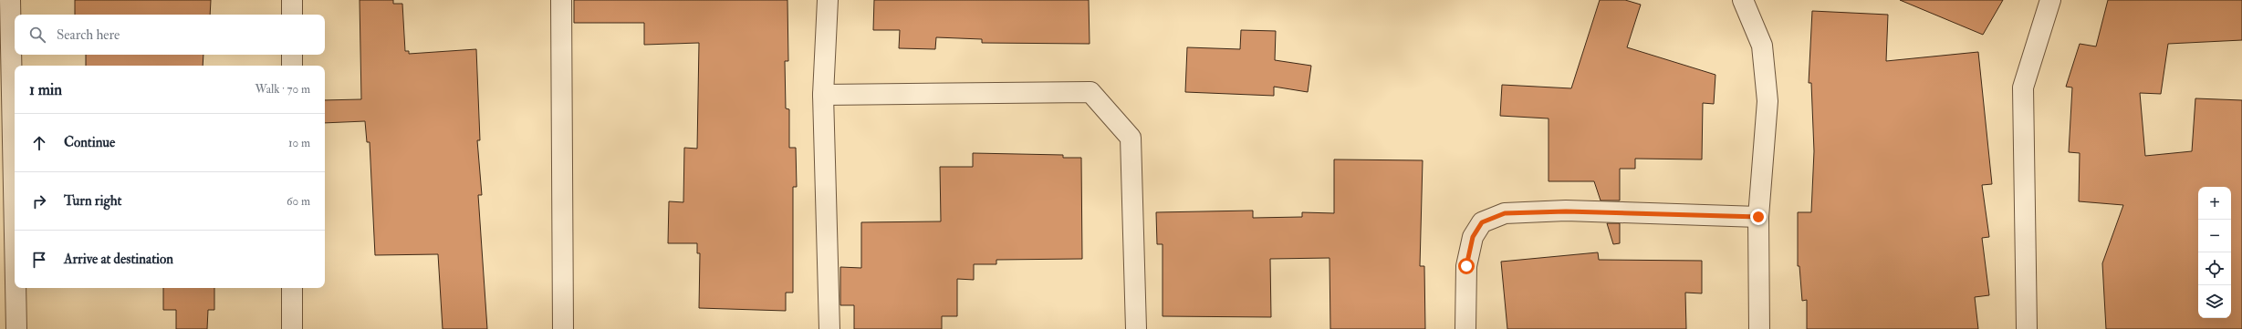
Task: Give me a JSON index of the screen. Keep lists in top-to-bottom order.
{
  "page": {
    "search": "Search here",
    "heading": ["1 min", "Walk · 70 m"],
    "list": [
      ["Continue", "10 m"],
      ["Turn right", "60 m"],
      "Arrive at destination"
    ],
    "map_buttons": ["+", "−"]
  }
}
